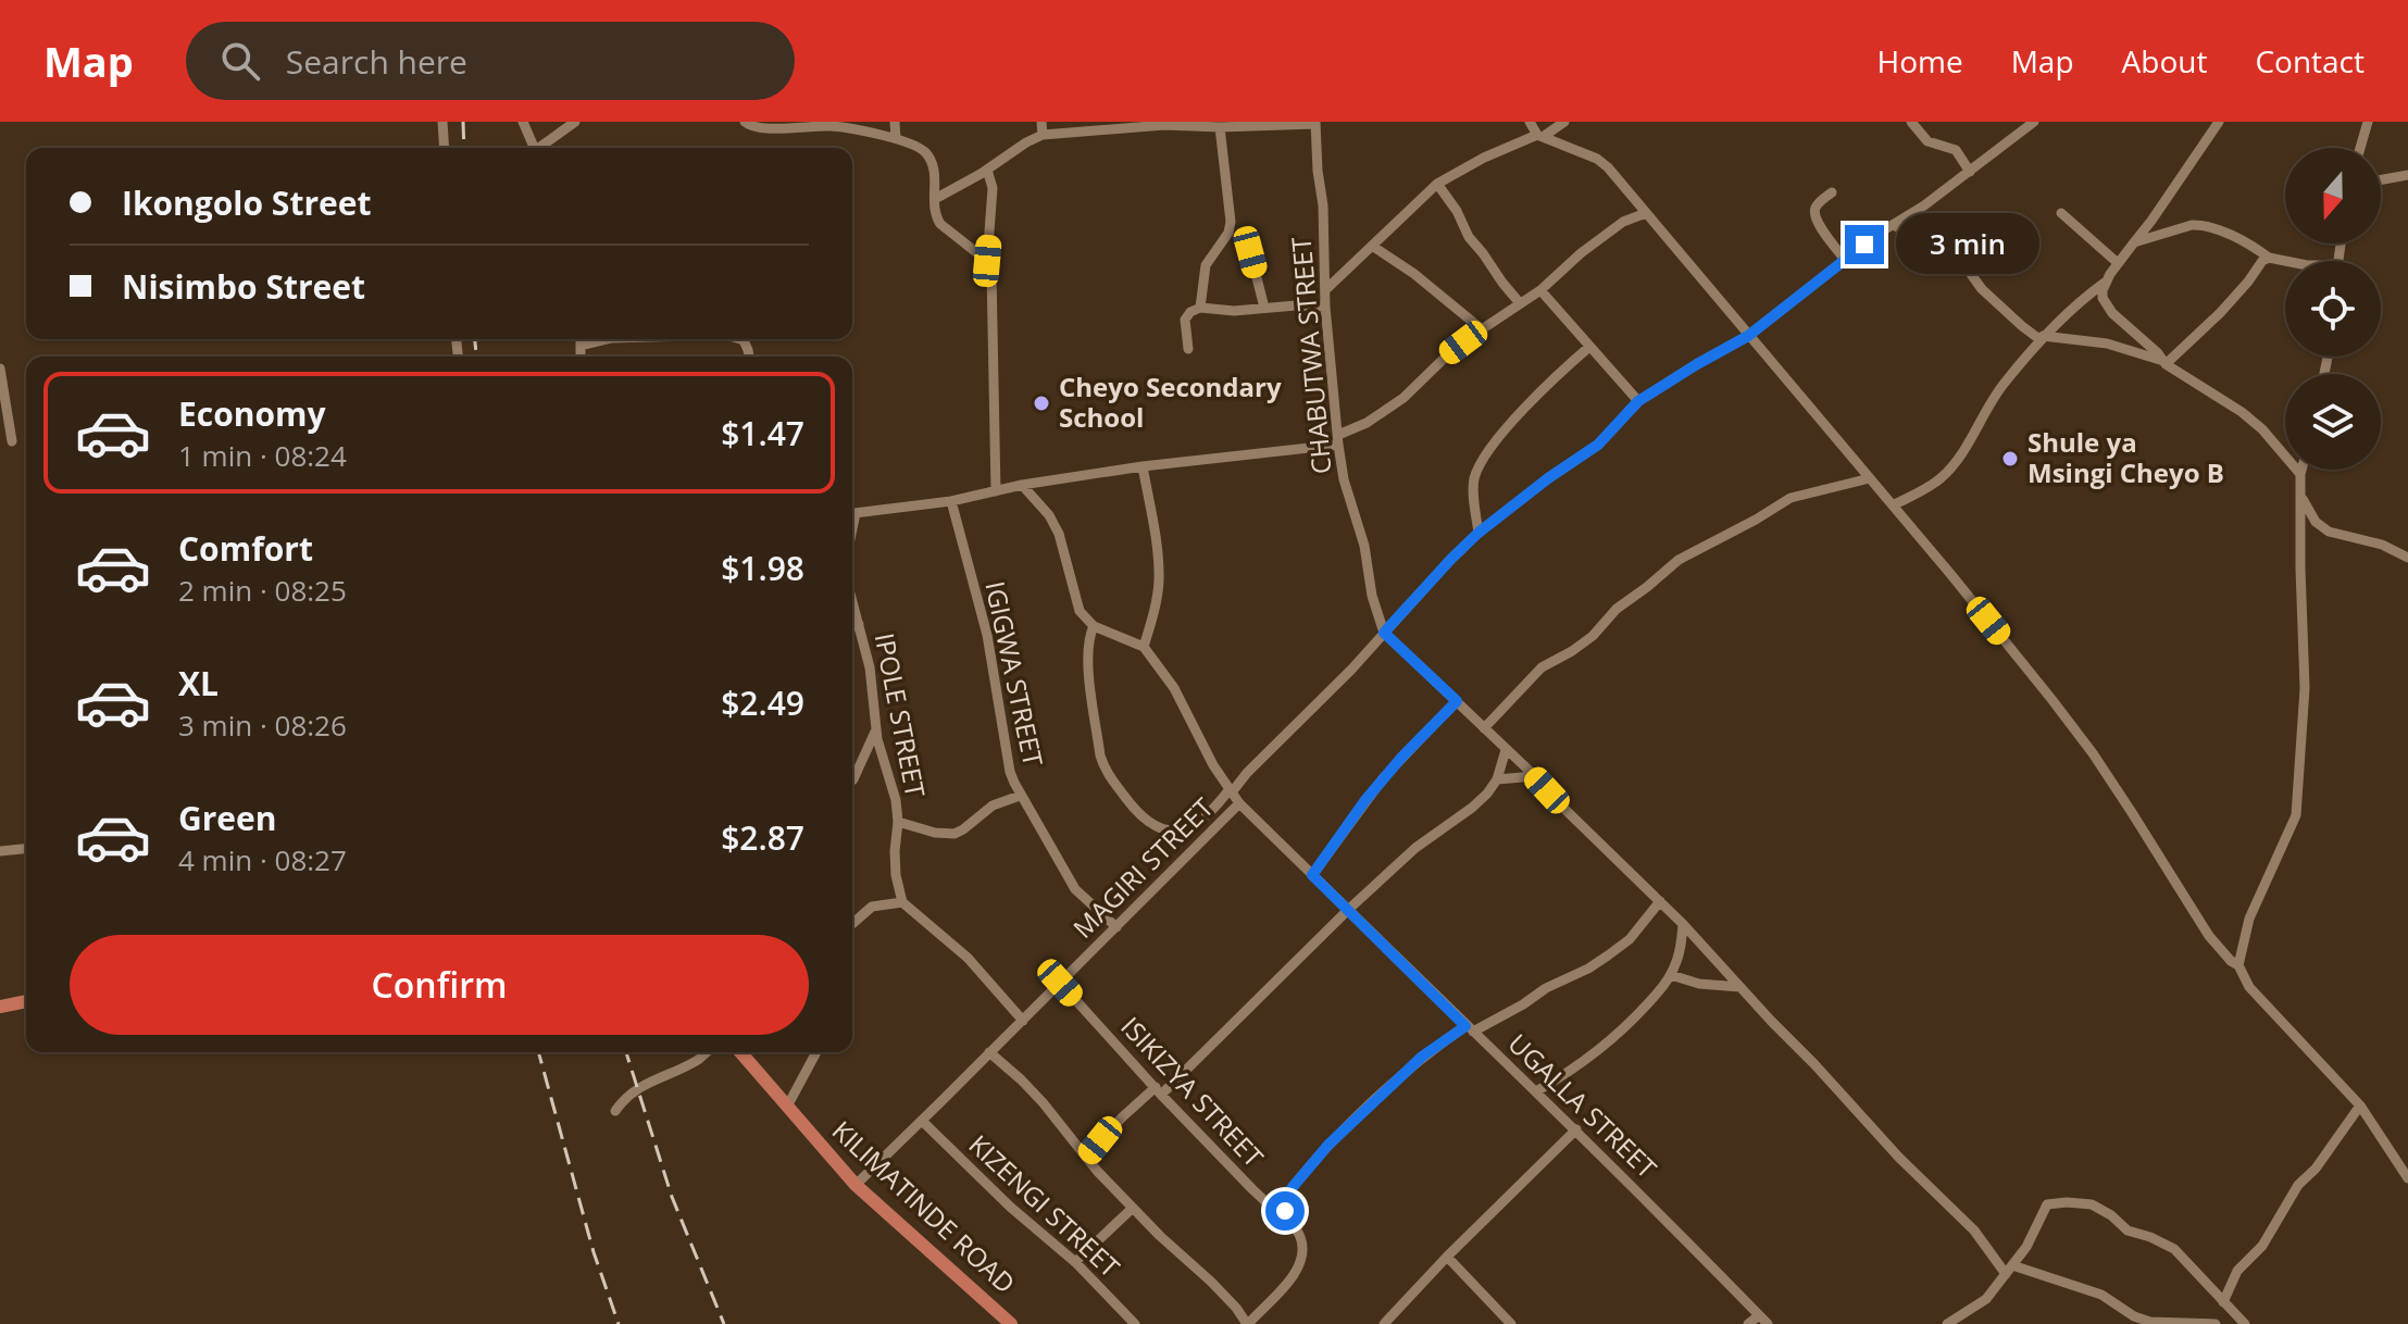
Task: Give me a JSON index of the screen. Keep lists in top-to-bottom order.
{
  "streets": {
    "main road": ["KILIMATINDE ROAD"],
    "street": [
      "CHABUTWA STREET",
      "IGIGWA STREET",
      "IPOLE STREET",
      "MAGIRI STREET",
      "ISIKIZYA STREET",
      "UGALLA STREET",
      "KIZENGI STREET"
    ]
  },
  "crossings": [
    ["IGIGWA STREET", "MAGIRI STREET"],
    ["MAGIRI STREET", "ISIKIZYA STREET"],
    ["MAGIRI STREET", "UGALLA STREET"],
    ["MAGIRI STREET", "KIZENGI STREET"],
    ["MAGIRI STREET", "KILIMATINDE ROAD"]
  ],
  "places": ["Cheyo Secondary School", "Shule ya Msingi Cheyo B"],
  "north": "bottom",
  "page": {
    "header": "Map",
    "search": "Search here",
    "nav": [
      "Home",
      "Map",
      "About",
      "Contact"
    ],
    "banner": ["Ikongolo Street", "Nisimbo Street"],
    "bubble": "3 min",
    "list": [
      {
        "name": "Economy",
        "note": "1 min · 08:24",
        "value": "$1.47"
      },
      {
        "name": "Comfort",
        "note": "2 min · 08:25",
        "value": "$1.98"
      },
      {
        "name": "XL",
        "note": "3 min · 08:26",
        "value": "$2.49"
      },
      {
        "name": "Green",
        "note": "4 min · 08:27",
        "value": "$2.87"
      }
    ],
    "buttons": "Confirm"
  }
}
